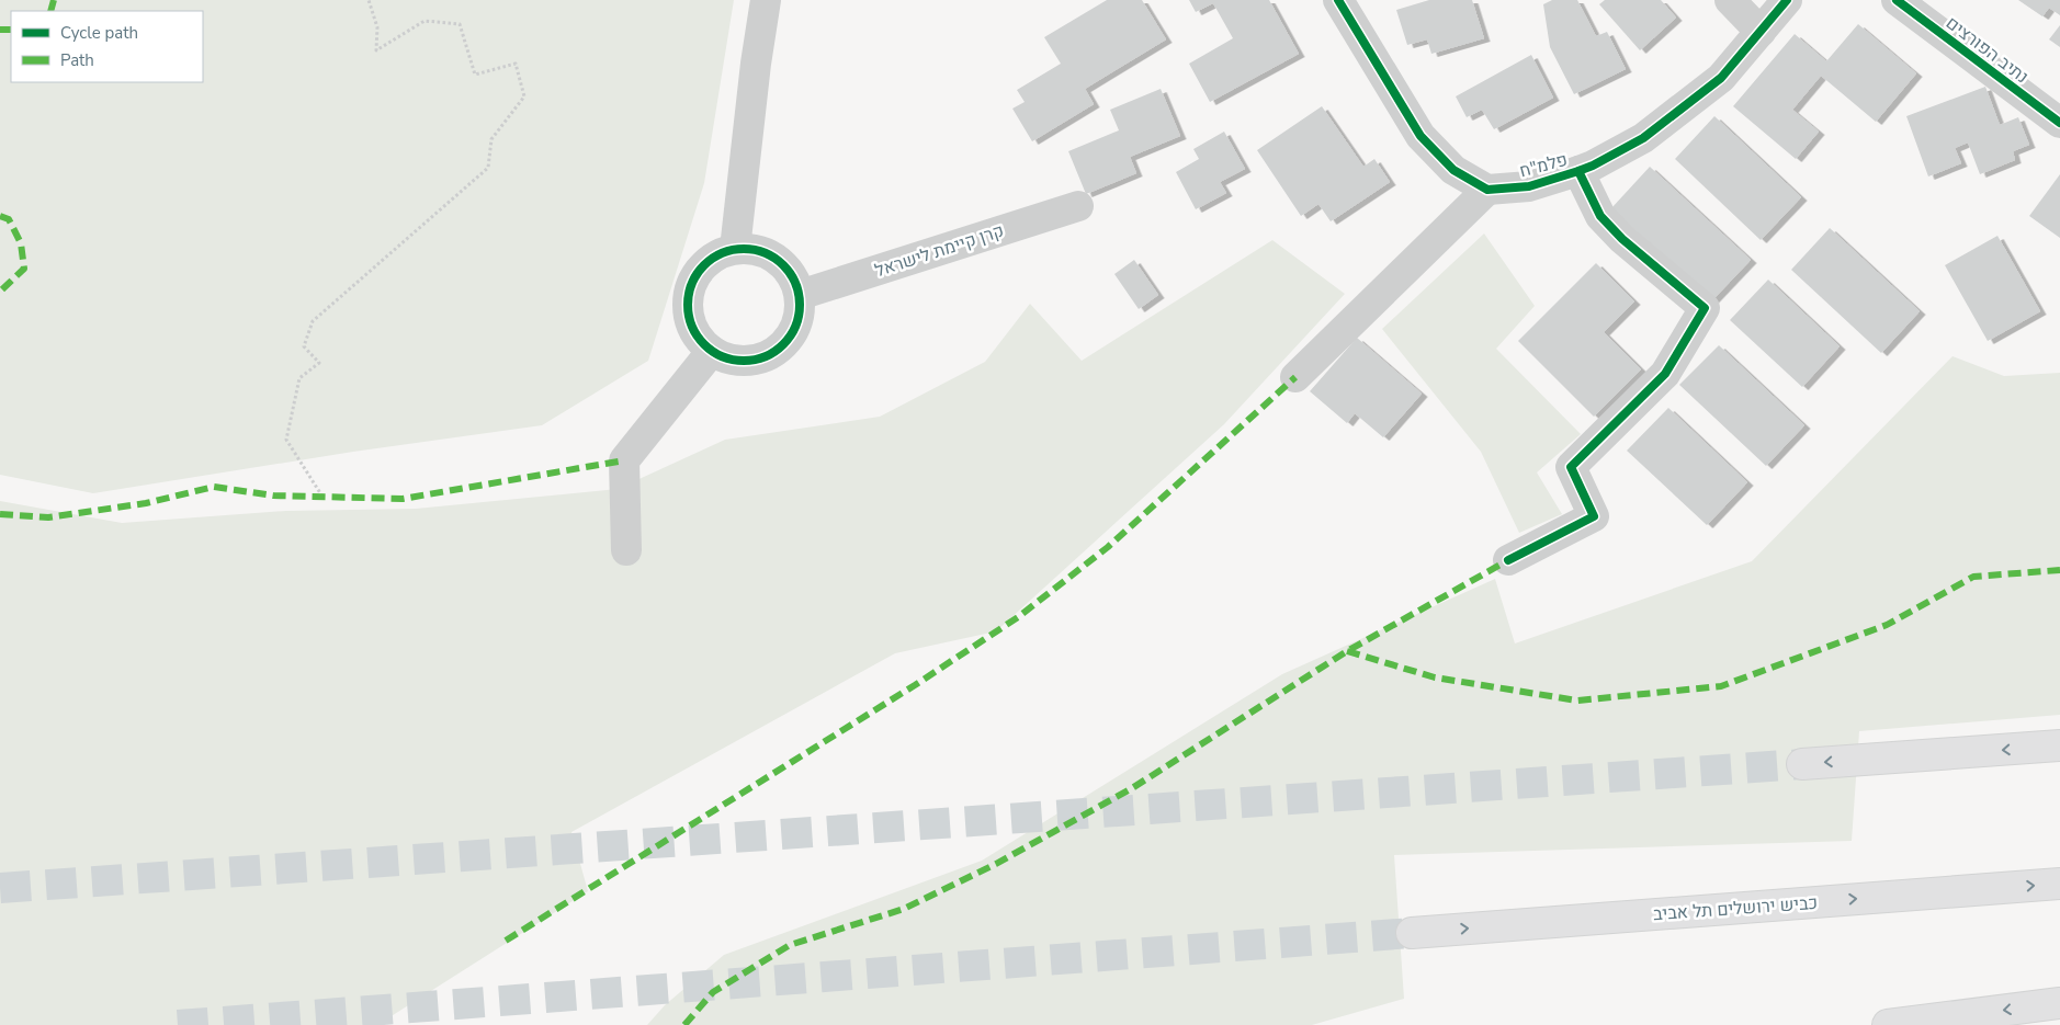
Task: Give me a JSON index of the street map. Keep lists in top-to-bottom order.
{
  "streets": {
    "highway": ["כביש ירושלים תל אביב"],
    "street": ["נתיב הפורצים", "פלמ\"ח", "קרן קיימת לישראל"]
  },
  "legend": ["Cycle path", "Path"]
}
